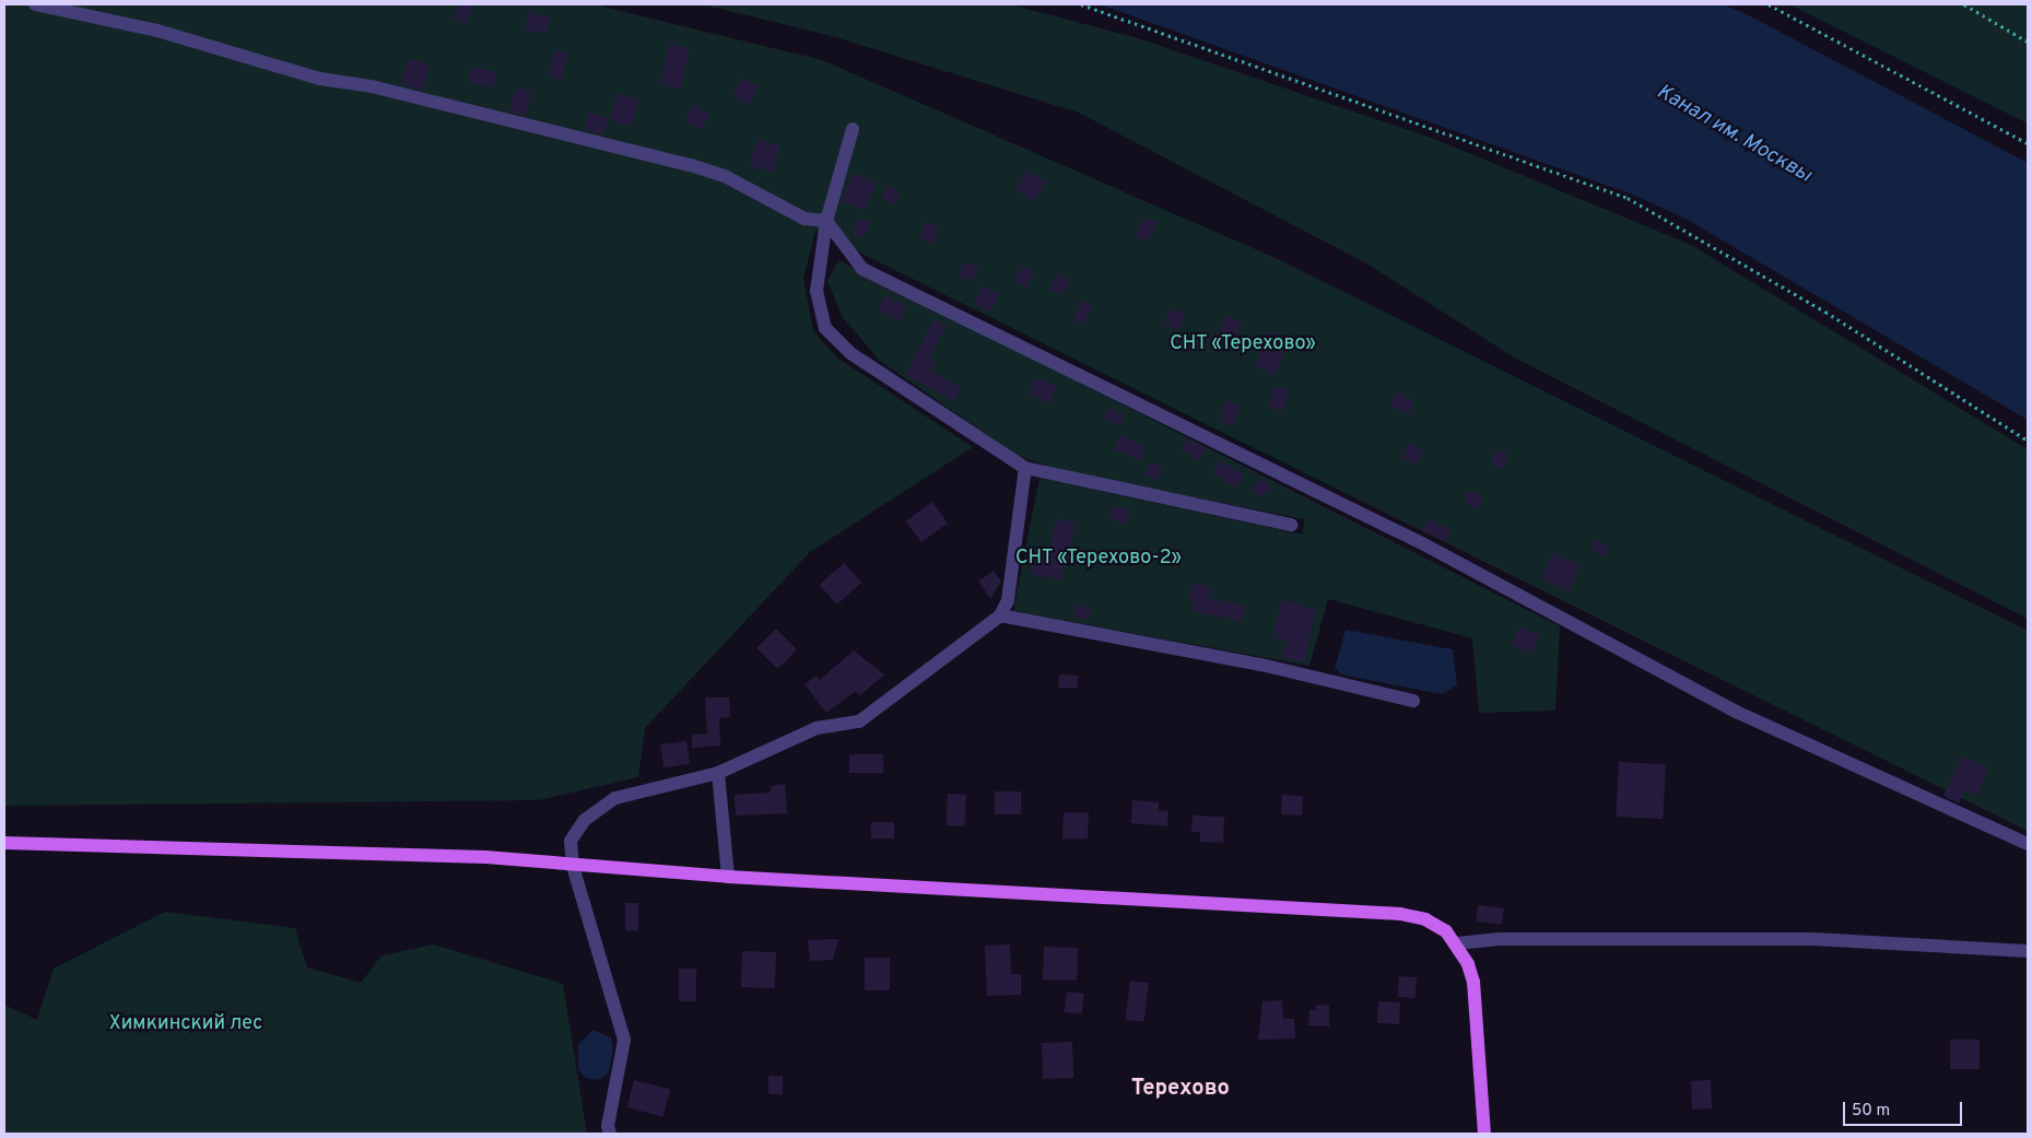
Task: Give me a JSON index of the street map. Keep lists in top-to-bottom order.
{
  "districts": ["Терехово"],
  "water": ["Канал им. Москвы"],
  "parks": ["СНТ «Терехово»", "СНТ «Терехово-2»", "Химкинский лес"],
  "scale_bar": "50 m"
}
